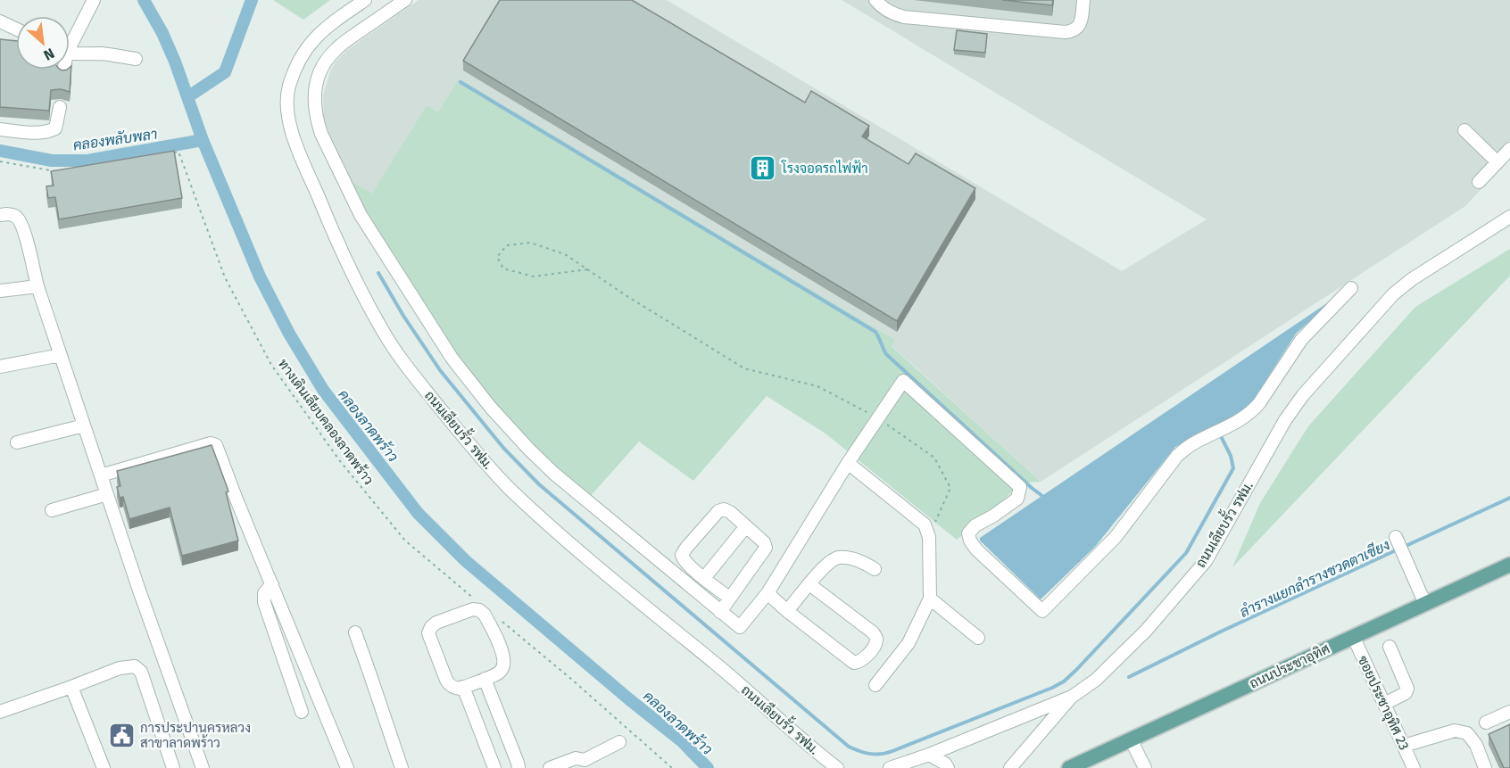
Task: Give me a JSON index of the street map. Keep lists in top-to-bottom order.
{
  "streets": {
    "main road": ["ถนนประชาอุทิศ"],
    "street": ["ถนนเลียบรั้ว รฟม.", "ซอยประชาอุทิศ 23"],
    "path": ["ทางเดินเลียบคลองลาดพร้าว"]
  },
  "crossings": [
    ["ถนนประชาอุทิศ", "ซอยประชาอุทิศ 23"]
  ],
  "water": ["คลองพลับพลา", "คลองลาดพร้าว", "ลำรางแยกลำรางชวดตาเชียง"],
  "places": {
    "building": ["โรงจอดรถไฟฟ้า"],
    "public building": ["การประปานครหลวง สาขาลาดพร้าว"]
  },
  "north": "bottom right"
}
